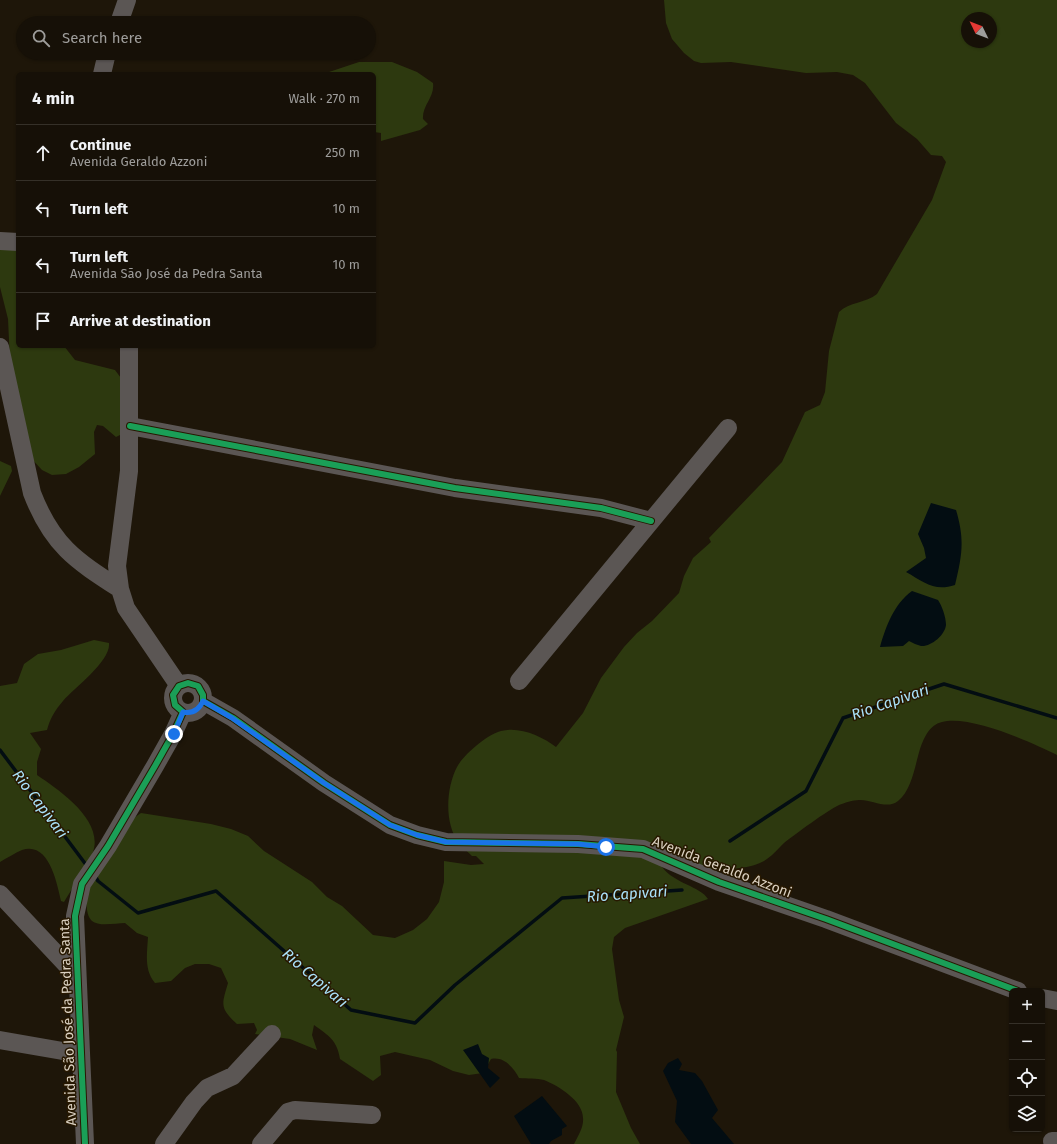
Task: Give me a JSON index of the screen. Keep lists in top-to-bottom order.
{
  "streets": {
    "street": ["Avenida Geraldo Azzoni", "Avenida São José da Pedra Santa"]
  },
  "crossings": [
    ["Avenida Geraldo Azzoni", "Avenida São José da Pedra Santa"]
  ],
  "water": ["Rio Capivari"],
  "north": "top left",
  "page": {
    "search": "Search here",
    "heading": ["4 min", "Walk · 270 m"],
    "list": [
      ["Continue", "Avenida Geraldo Azzoni", "250 m"],
      ["Turn left", "10 m"],
      ["Turn left", "Avenida São José da Pedra Santa", "10 m"],
      "Arrive at destination"
    ],
    "map_buttons": ["+", "−"]
  }
}
